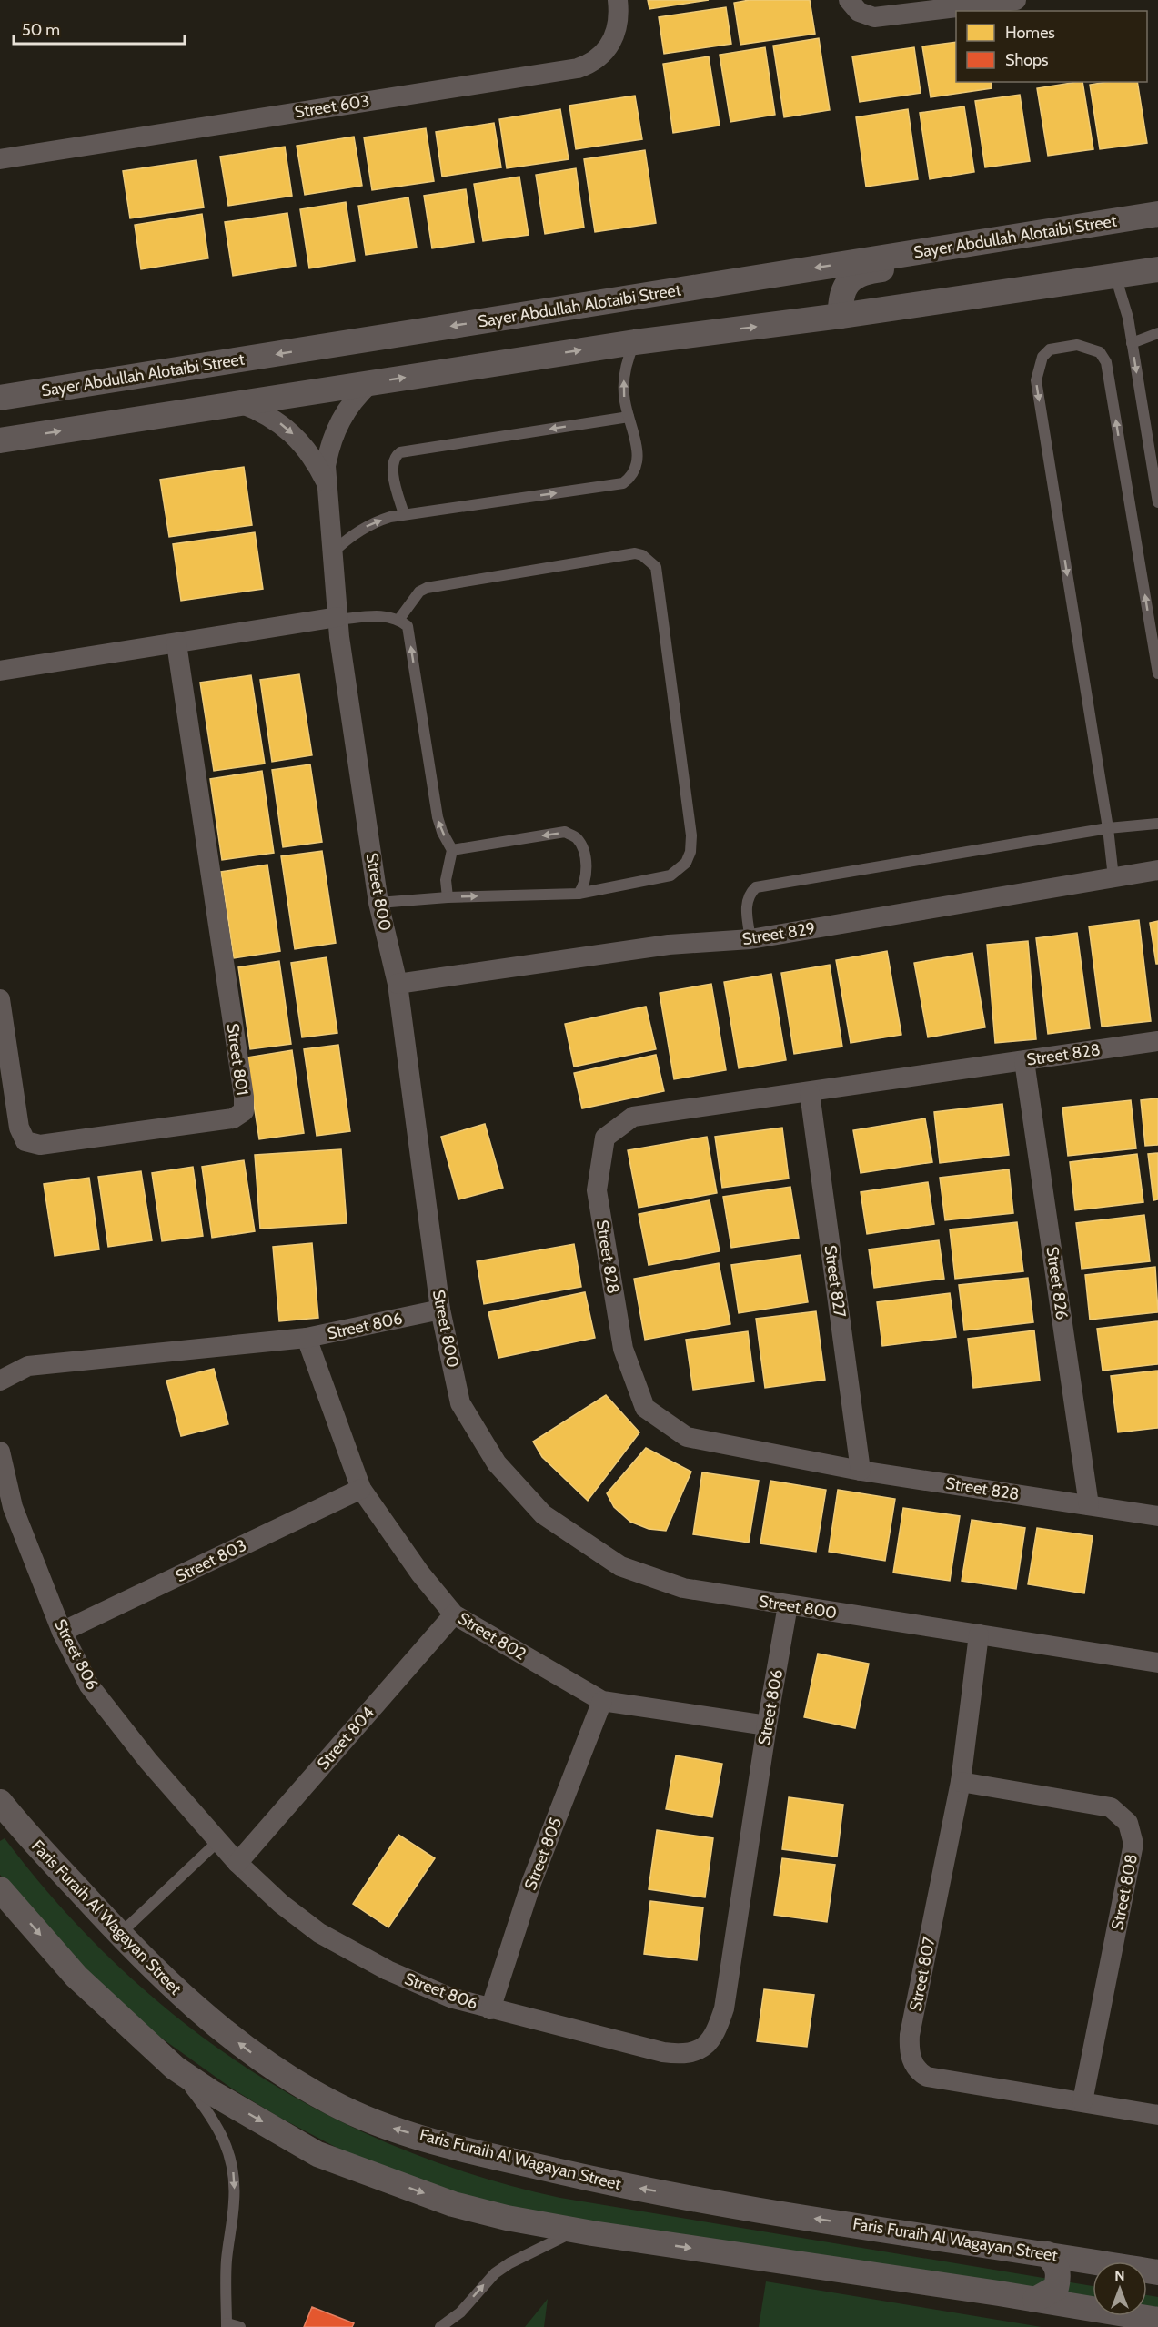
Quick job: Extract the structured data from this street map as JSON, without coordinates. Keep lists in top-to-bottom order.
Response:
{
  "streets": {
    "street": [
      "Street 603",
      "Sayer Abdullah Alotaibi Street",
      "Street 800",
      "Street 829",
      "Street 828",
      "Street 801",
      "Street 827",
      "Street 826",
      "Street 806",
      "Street 803",
      "Street 802",
      "Street 804",
      "Street 805",
      "Street 808",
      "Faris Furaih Al Wagayan Street",
      "Street 807"
    ]
  },
  "crossings": [
    ["Street 800", "Street 829"],
    ["Street 800", "Street 806"],
    ["Street 800", "Street 807"],
    ["Street 828", "Street 827"],
    ["Street 828", "Street 826"],
    ["Street 806", "Street 803"],
    ["Street 806", "Street 802"],
    ["Street 806", "Street 804"],
    ["Street 806", "Street 805"],
    ["Street 803", "Street 802"],
    ["Street 802", "Street 804"],
    ["Street 802", "Street 805"],
    ["Street 808", "Street 807"]
  ],
  "legend": ["Homes", "Shops"],
  "scale_bar": "50 m",
  "north": "top"
}
